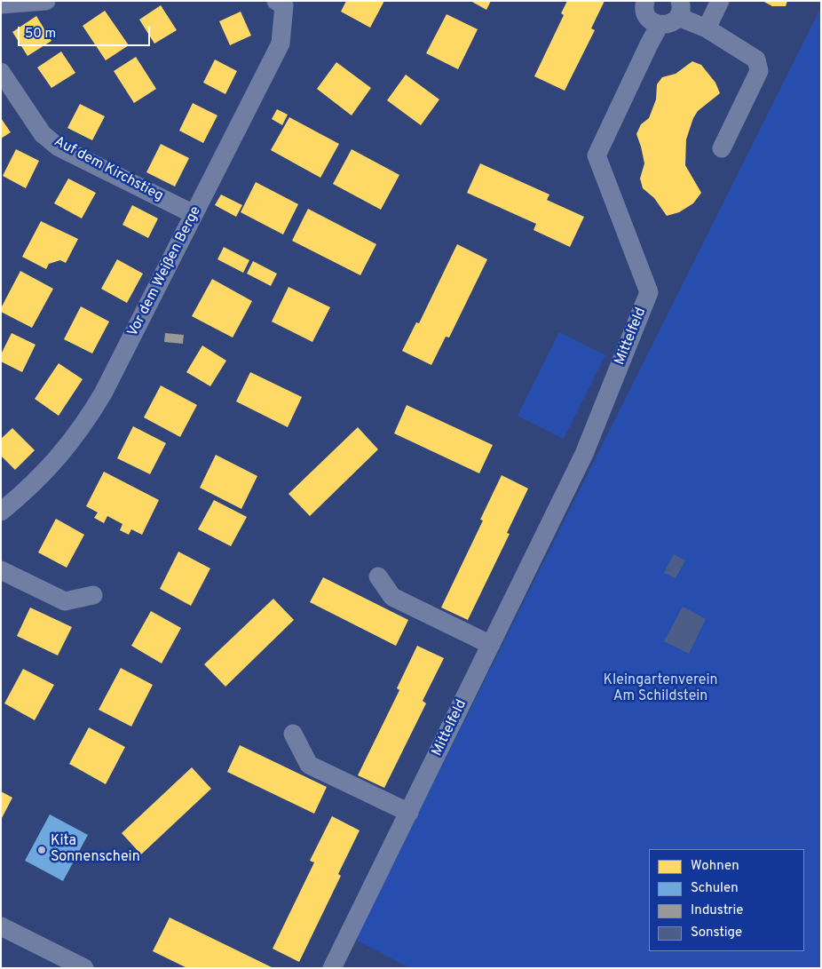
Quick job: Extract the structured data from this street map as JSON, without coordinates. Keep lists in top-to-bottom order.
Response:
{
  "streets": {
    "street": ["Auf dem Kirchstieg", "Vor dem Weißen Berge", "Mittelfeld"]
  },
  "crossings": [
    ["Auf dem Kirchstieg", "Vor dem Weißen Berge"]
  ],
  "parks": ["Kleingartenverein Am Schildstein"],
  "places": ["Kita Sonnenschein"],
  "legend": [
    "Wohnen",
    "Schulen",
    "Industrie",
    "Sonstige"
  ],
  "scale_bar": "50 m"
}
